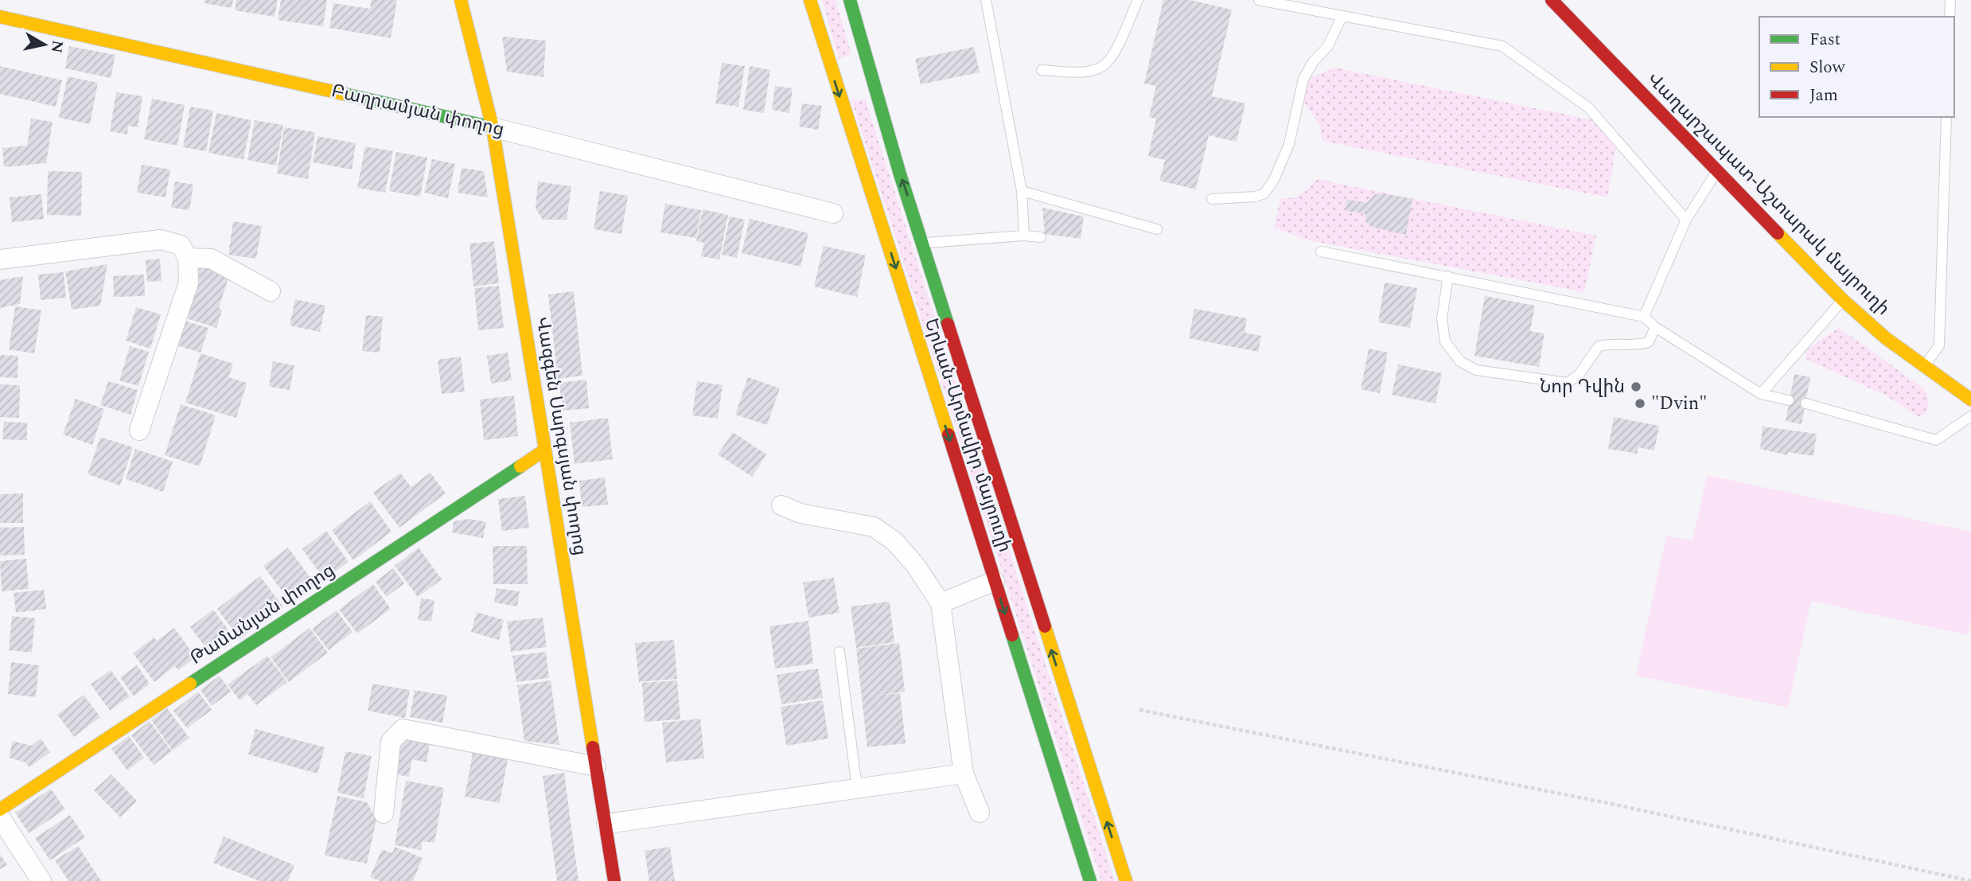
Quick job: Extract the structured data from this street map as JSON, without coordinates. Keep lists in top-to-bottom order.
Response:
{
  "streets": {
    "main road": [
      "Բաղրամյան փողոց",
      "Վաղարշապատ-Աշտարակ մայրուղի",
      "Երևան-Արմավիր մայրուղի",
      "Վազգեն Սարգսյան փողոց",
      "Թամանյան փողոց"
    ]
  },
  "crossings": [
    ["Բաղրամյան փողոց", "Վազգեն Սարգսյան փողոց"],
    ["Վազգեն Սարգսյան փողոց", "Թամանյան փողոց"]
  ],
  "places": ["Նոր Դվին", "\"Dvin\""],
  "legend": ["Fast", "Slow", "Jam"],
  "north": "right"
}
